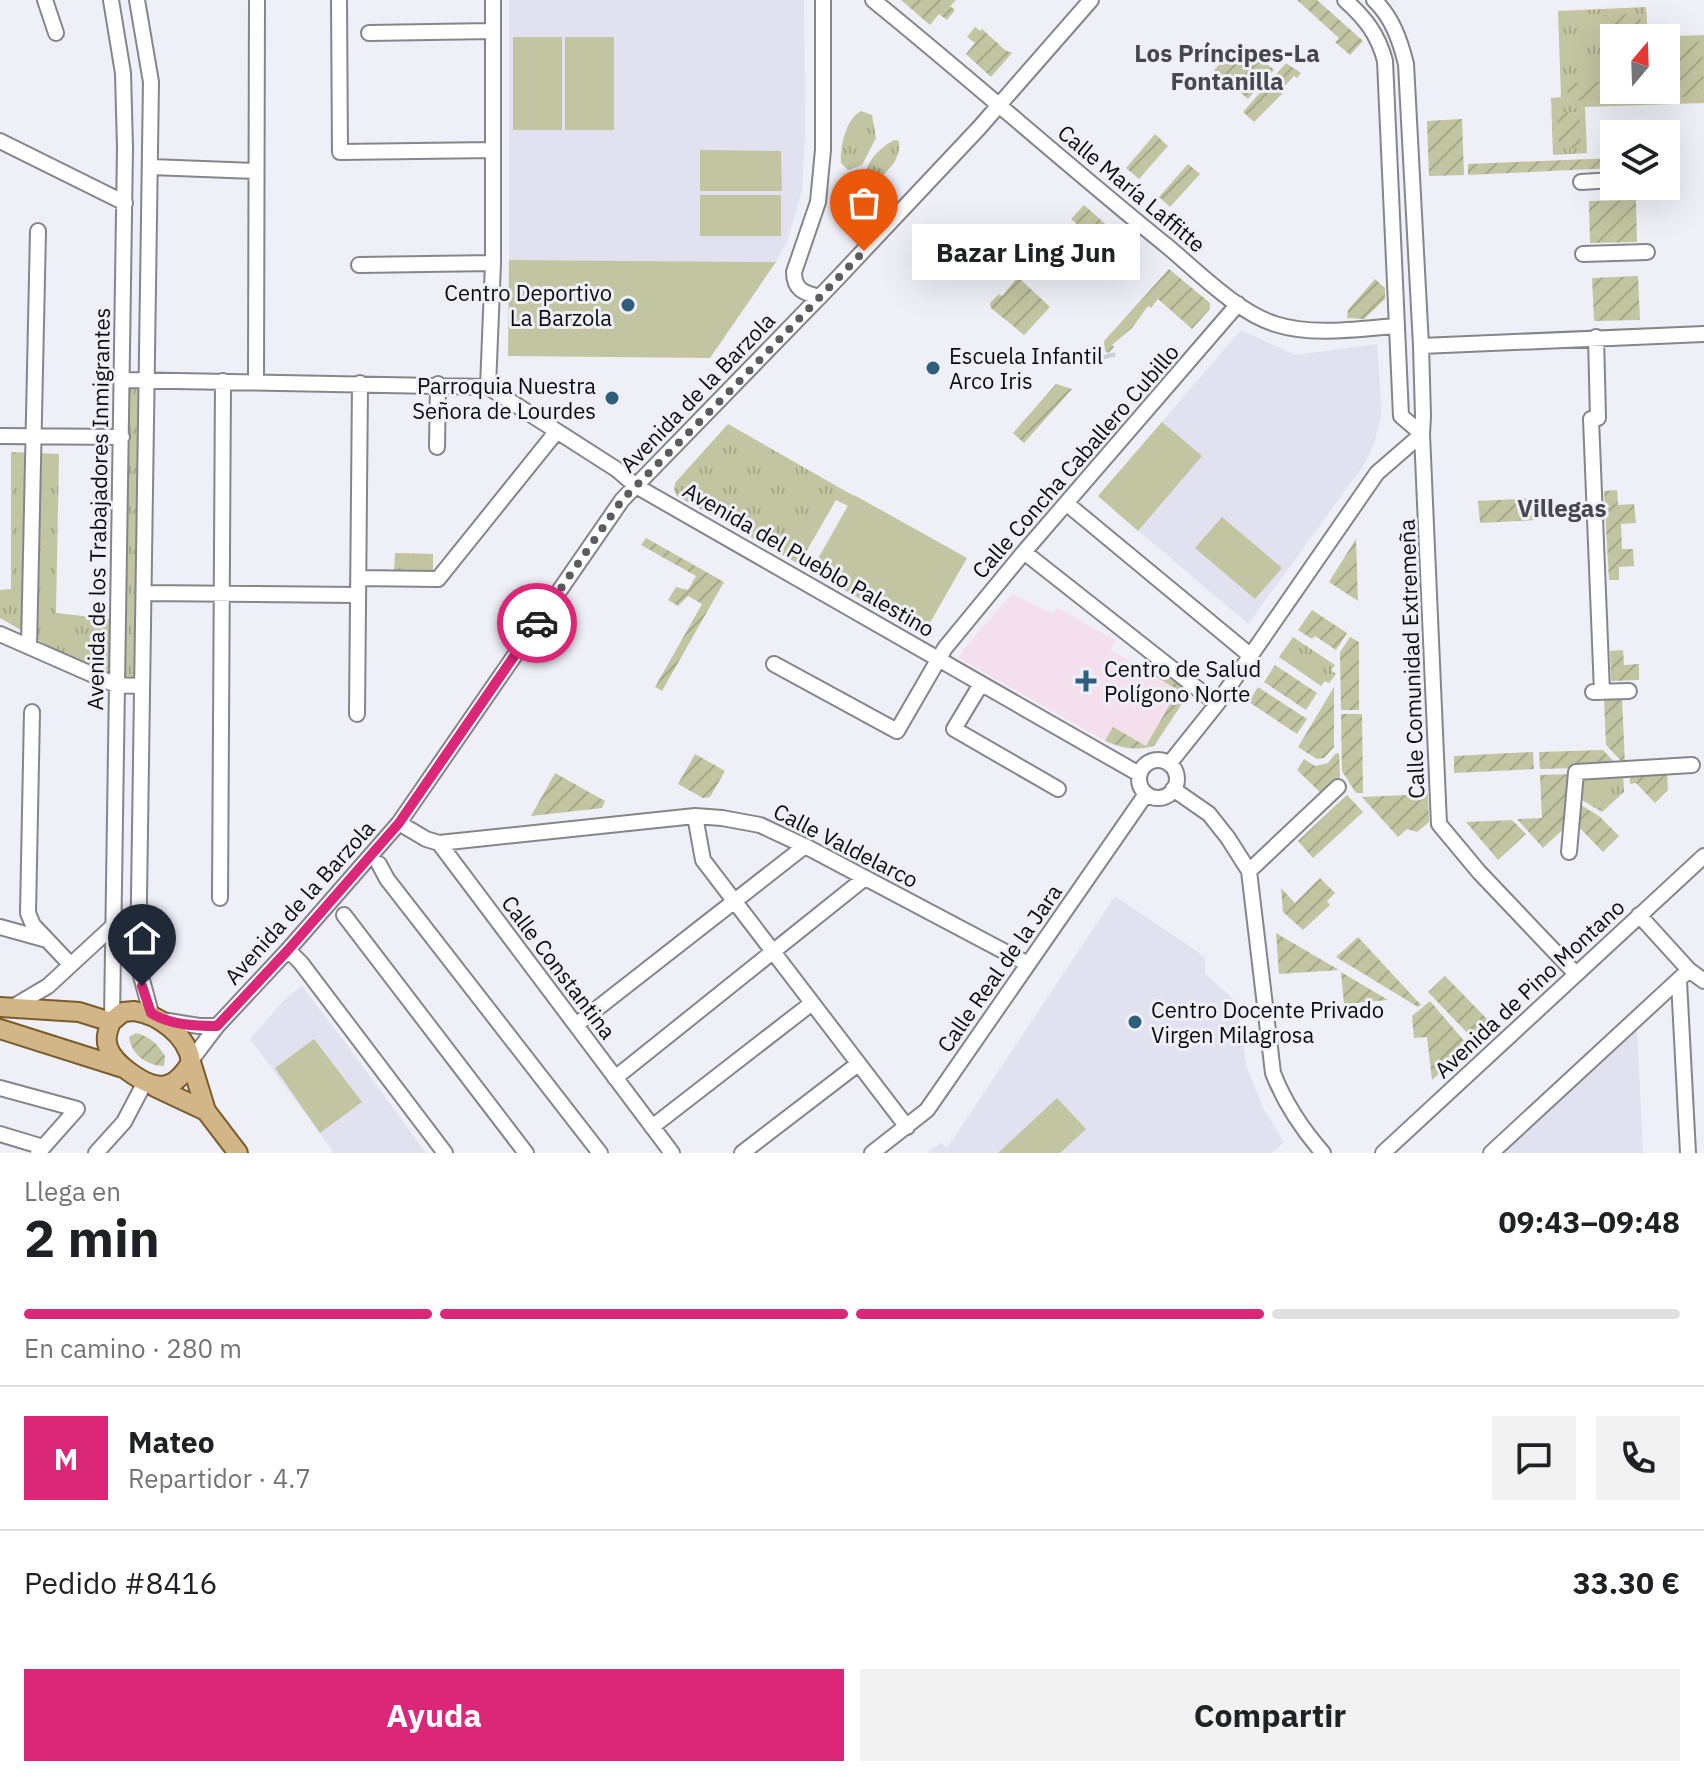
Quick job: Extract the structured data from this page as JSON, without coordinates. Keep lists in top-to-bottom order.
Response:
{
  "streets": {
    "street": [
      "Calle María Laffitte",
      "Avenida de la Barzola",
      "Calle Concha Caballero Cubillo",
      "Avenida de los Trabajadores Inmigrantes",
      "Avenida del Pueblo Palestino",
      "Calle Comunidad Extremeña",
      "Calle Valdelarco",
      "Calle Constantina",
      "Calle Real de la Jara",
      "Avenida de Pino Montano"
    ]
  },
  "crossings": [
    ["Calle María Laffitte", "Avenida de la Barzola"],
    ["Calle María Laffitte", "Calle Concha Caballero Cubillo"],
    ["Avenida de la Barzola", "Avenida de los Trabajadores Inmigrantes"],
    ["Avenida de la Barzola", "Avenida del Pueblo Palestino"],
    ["Avenida de la Barzola", "Calle Constantina"],
    ["Calle Concha Caballero Cubillo", "Avenida del Pueblo Palestino"],
    ["Avenida de los Trabajadores Inmigrantes", "Avenida del Pueblo Palestino"],
    ["Avenida del Pueblo Palestino", "Calle Real de la Jara"],
    ["Calle Comunidad Extremeña", "Avenida de Pino Montano"],
    ["Calle Valdelarco", "Calle Constantina"],
    ["Calle Valdelarco", "Calle Real de la Jara"]
  ],
  "districts": ["Los Príncipes-La Fontanilla", "Villegas"],
  "places": {
    "other": [
      "Bazar Ling Jun",
      "Centro Deportivo La Barzola",
      "Escuela Infantil Arco Iris",
      "Parroquia Nuestra Señora de Lourdes",
      "Centro Docente Privado Virgen Milagrosa"
    ],
    "health": ["Centro de Salud Polígono Norte"]
  },
  "north": "top",
  "page": {
    "bubble": "Bazar Ling Jun",
    "heading": ["2 min", "Llega en", "09:43–09:48"],
    "panel": [
      "Mateo",
      "Repartidor · 4.7",
      "Pedido #8416",
      "33.30 €"
    ],
    "bar": "En camino · 280 m",
    "round": "M",
    "buttons": ["Ayuda", "Compartir"]
  }
}
